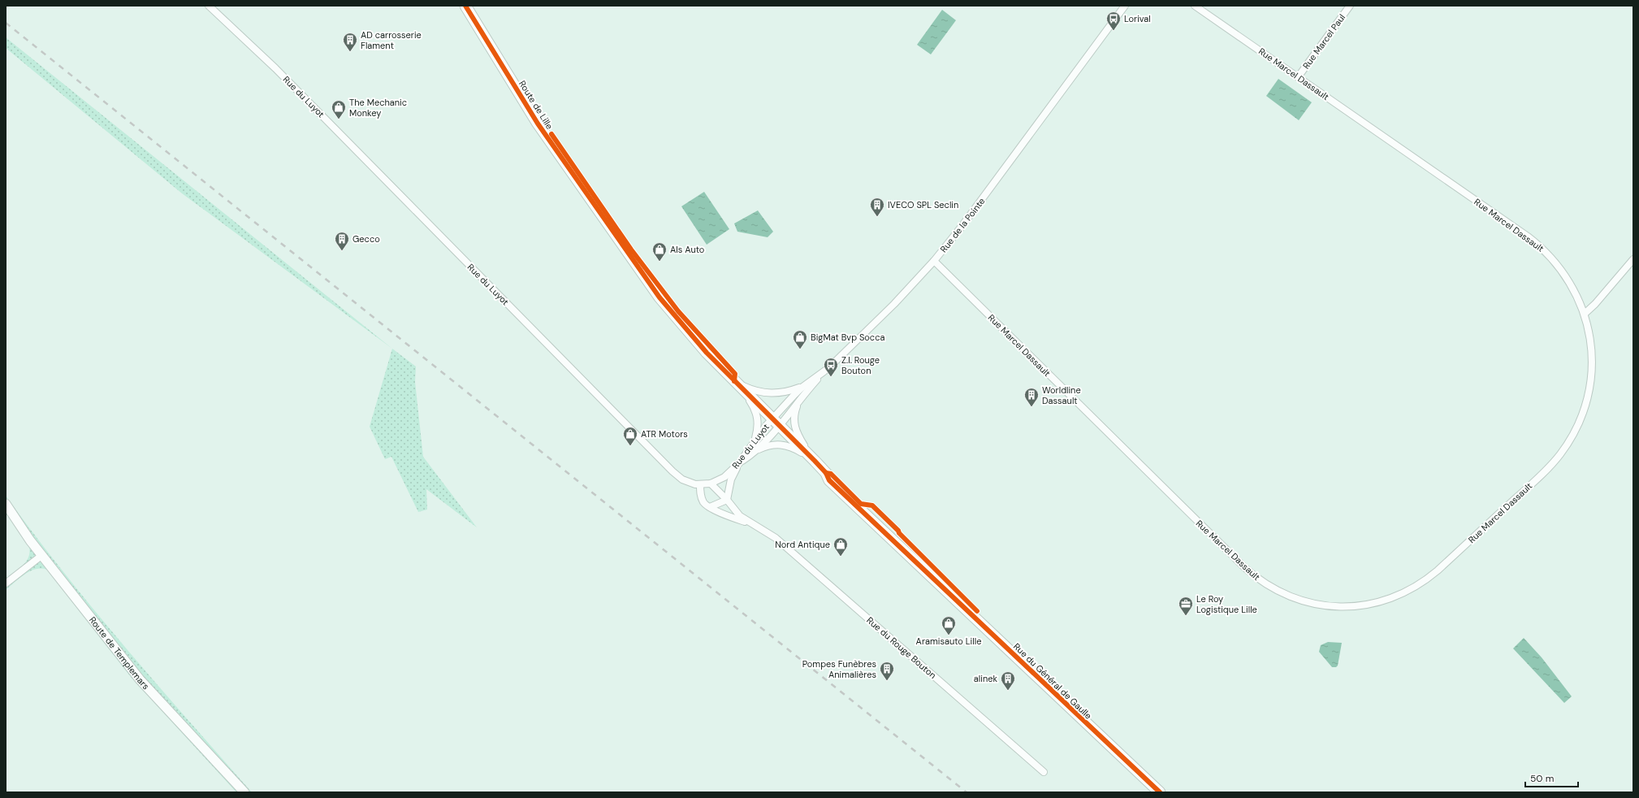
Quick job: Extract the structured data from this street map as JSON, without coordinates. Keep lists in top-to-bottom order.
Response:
{
  "streets": {
    "main road": ["Route de Lille", "Route de Templemars", "Rue du Général de Gaulle"],
    "street": [
      "Rue Marcel Paul",
      "Rue Marcel Dassault",
      "Rue du Luyot",
      "Rue de la Pointe",
      "Rue du Rouge Bouton"
    ]
  },
  "crossings": [
    ["Rue Marcel Paul", "Rue Marcel Dassault"],
    ["Rue Marcel Dassault", "Rue de la Pointe"],
    ["Rue du Luyot", "Route de Lille"],
    ["Rue du Luyot", "Rue de la Pointe"],
    ["Rue du Luyot", "Rue du Rouge Bouton"],
    ["Rue du Luyot", "Rue du Général de Gaulle"],
    ["Route de Lille", "Rue de la Pointe"],
    ["Route de Lille", "Rue du Général de Gaulle"],
    ["Rue de la Pointe", "Rue du Général de Gaulle"]
  ],
  "places": {
    "bus stop": ["Lorival", "Z.I. Rouge Bouton"],
    "building": [
      "AD carrosserie Flament",
      "IVECO SPL Seclin",
      "Gecco",
      "Worldline Dassault",
      "Pompes Funèbres Animalières",
      "alinek"
    ],
    "shop": [
      "The Mechanic Monkey",
      "Als Auto",
      "BigMat Bvp Socca",
      "ATR Motors",
      "Nord Antique",
      "Aramisauto Lille"
    ],
    "office": ["Le Roy Logistique Lille"]
  },
  "scale_bar": "50 m"
}
